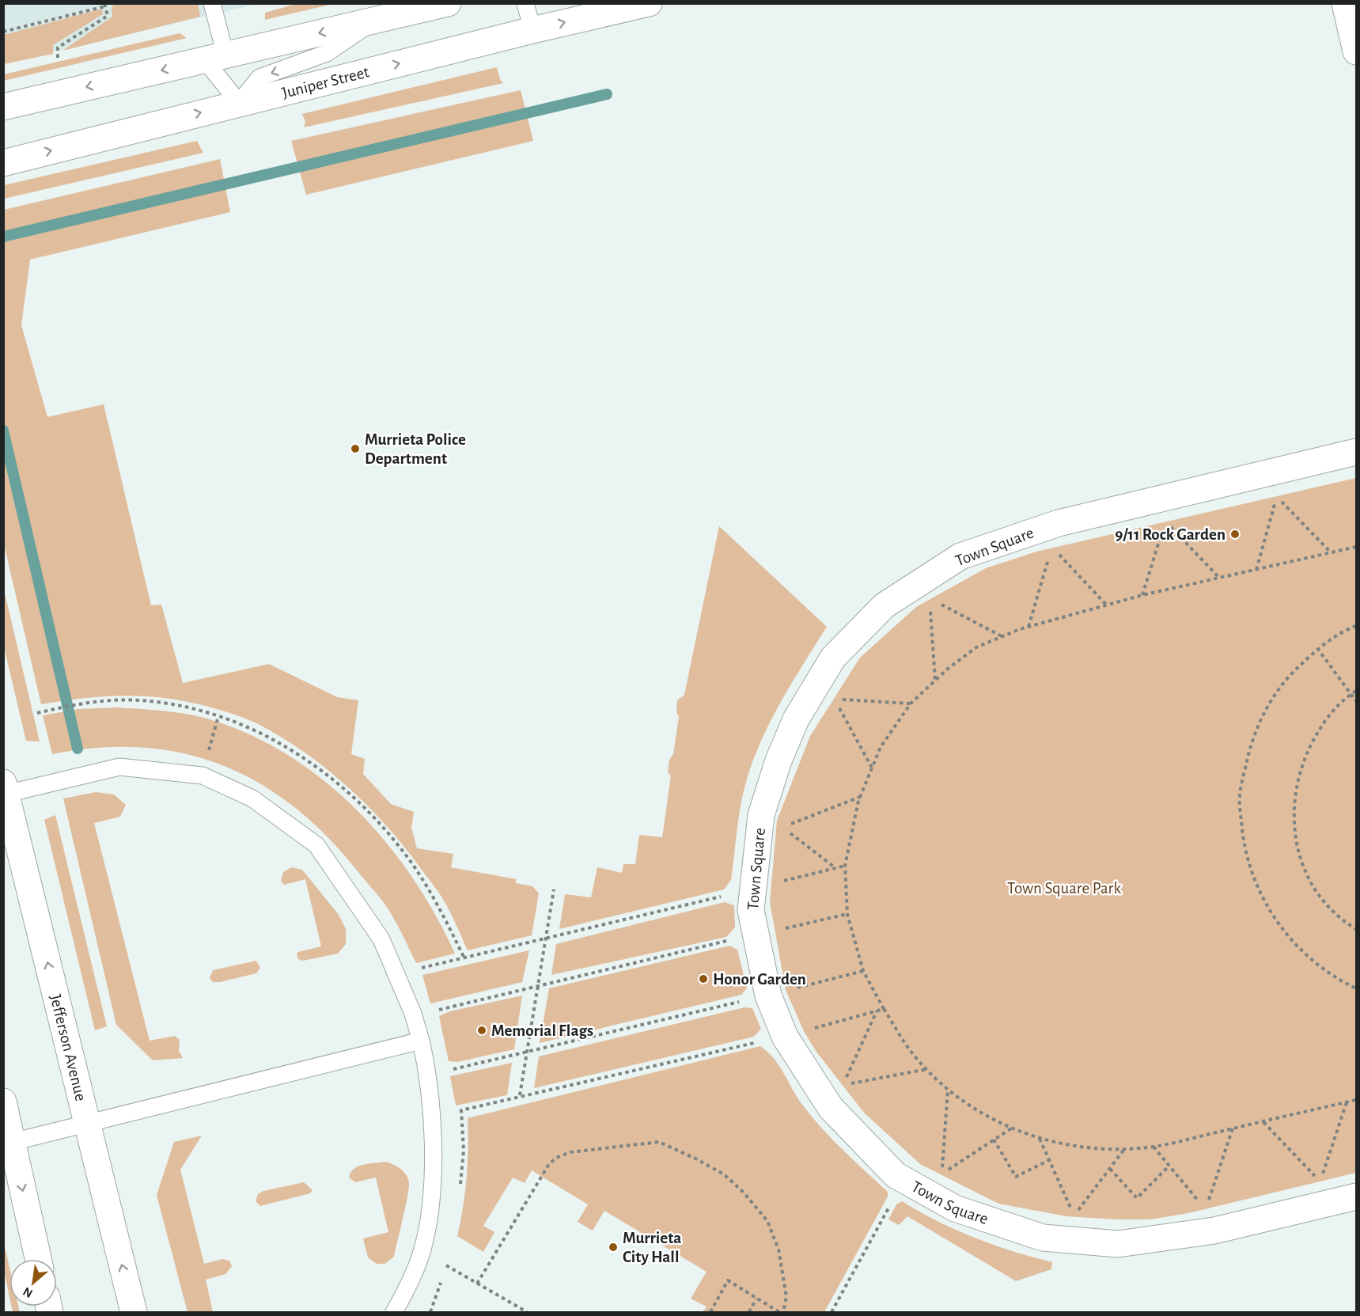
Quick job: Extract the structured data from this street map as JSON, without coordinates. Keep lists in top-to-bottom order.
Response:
{
  "streets": {
    "street": ["Juniper Street", "Town Square", "Jefferson Avenue"]
  },
  "one_way": ["Jefferson Avenue"],
  "parks": ["Town Square Park"],
  "places": [
    "Murrieta Police Department",
    "9/11 Rock Garden",
    "Honor Garden",
    "Memorial Flags",
    "Murrieta City Hall"
  ],
  "north": "bottom left"
}
